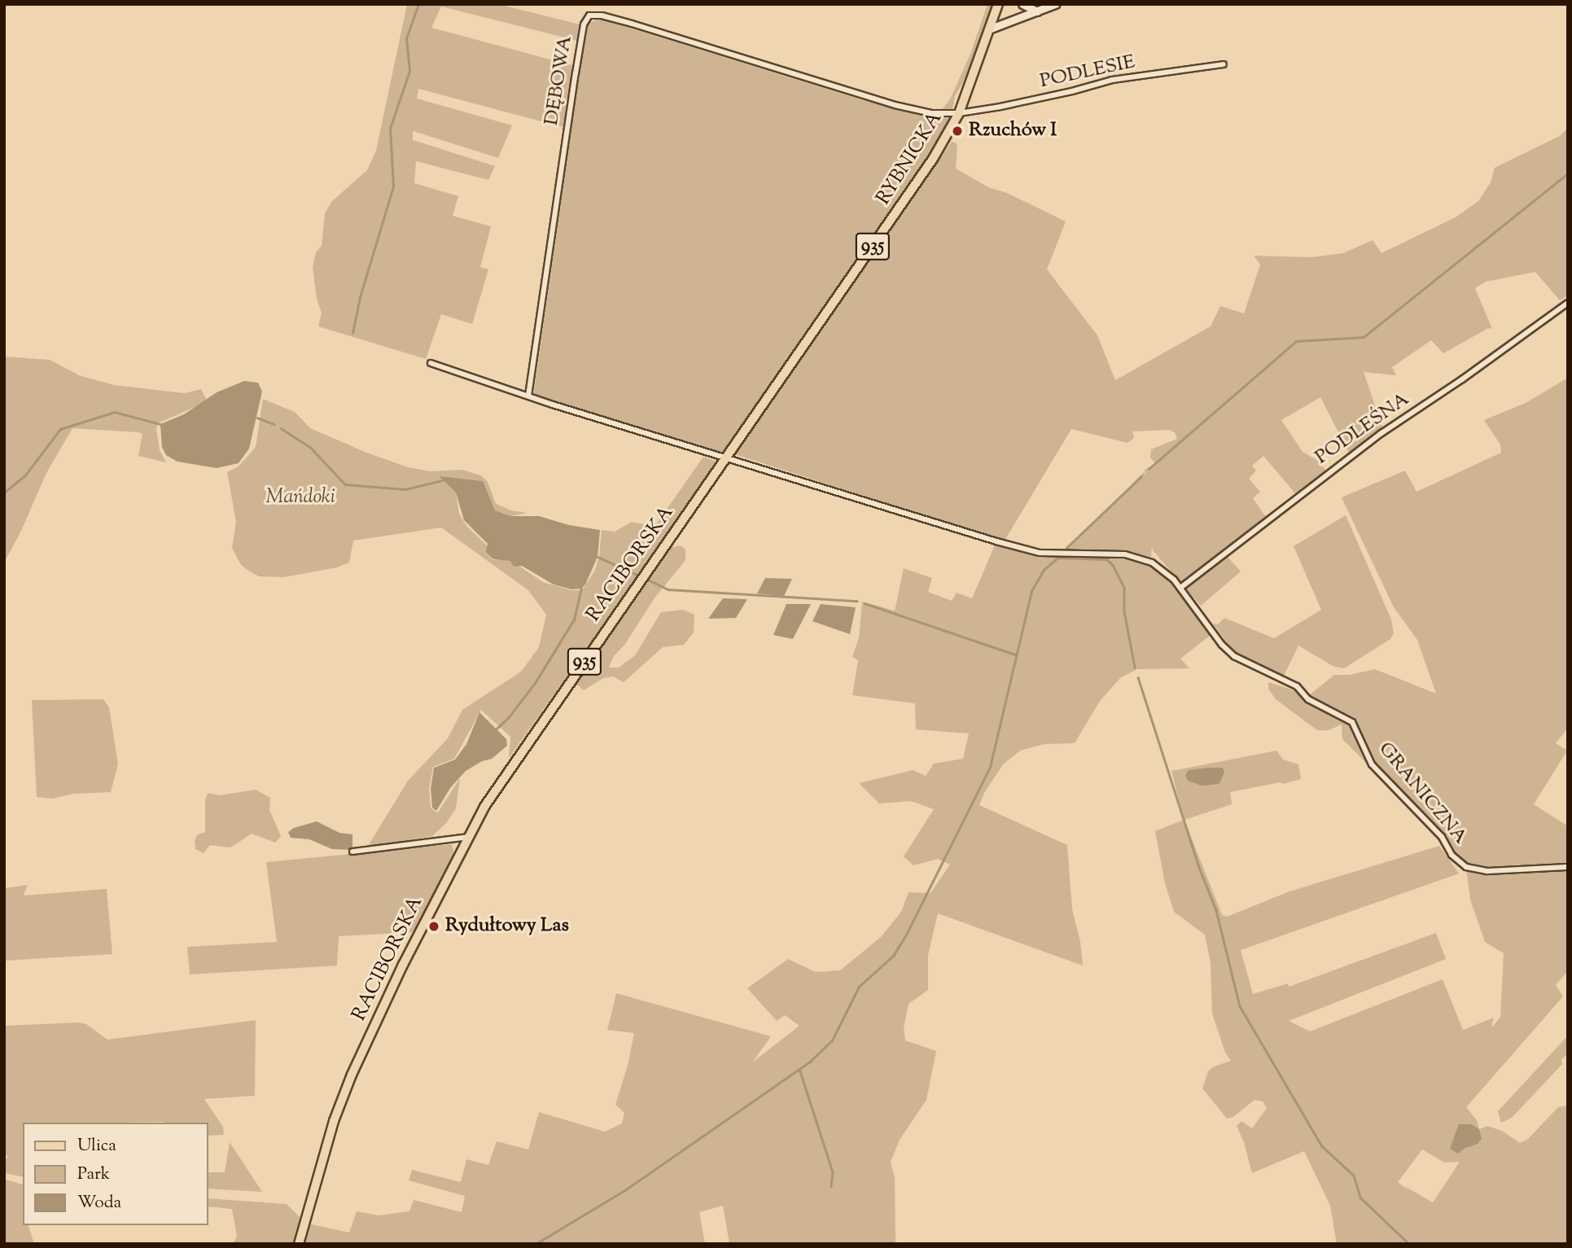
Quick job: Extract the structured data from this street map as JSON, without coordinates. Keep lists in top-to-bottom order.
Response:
{
  "streets": {
    "main road": ["RYBNICKA", "935", "RACIBORSKA"],
    "street": [
      "PODLESIE",
      "DĘBOWA",
      "PODLEŚNA",
      "GRANICZNA"
    ]
  },
  "crossings": [
    ["PODLESIE", "DĘBOWA"],
    ["PODLESIE", "RYBNICKA"],
    ["DĘBOWA", "RYBNICKA"],
    ["RYBNICKA", "RACIBORSKA"],
    ["PODLEŚNA", "GRANICZNA"]
  ],
  "parks": ["Mańdoki"],
  "places": ["Rzuchów I", "Rydułtowy Las"],
  "legend": ["Ulica", "Park", "Woda"]
}
